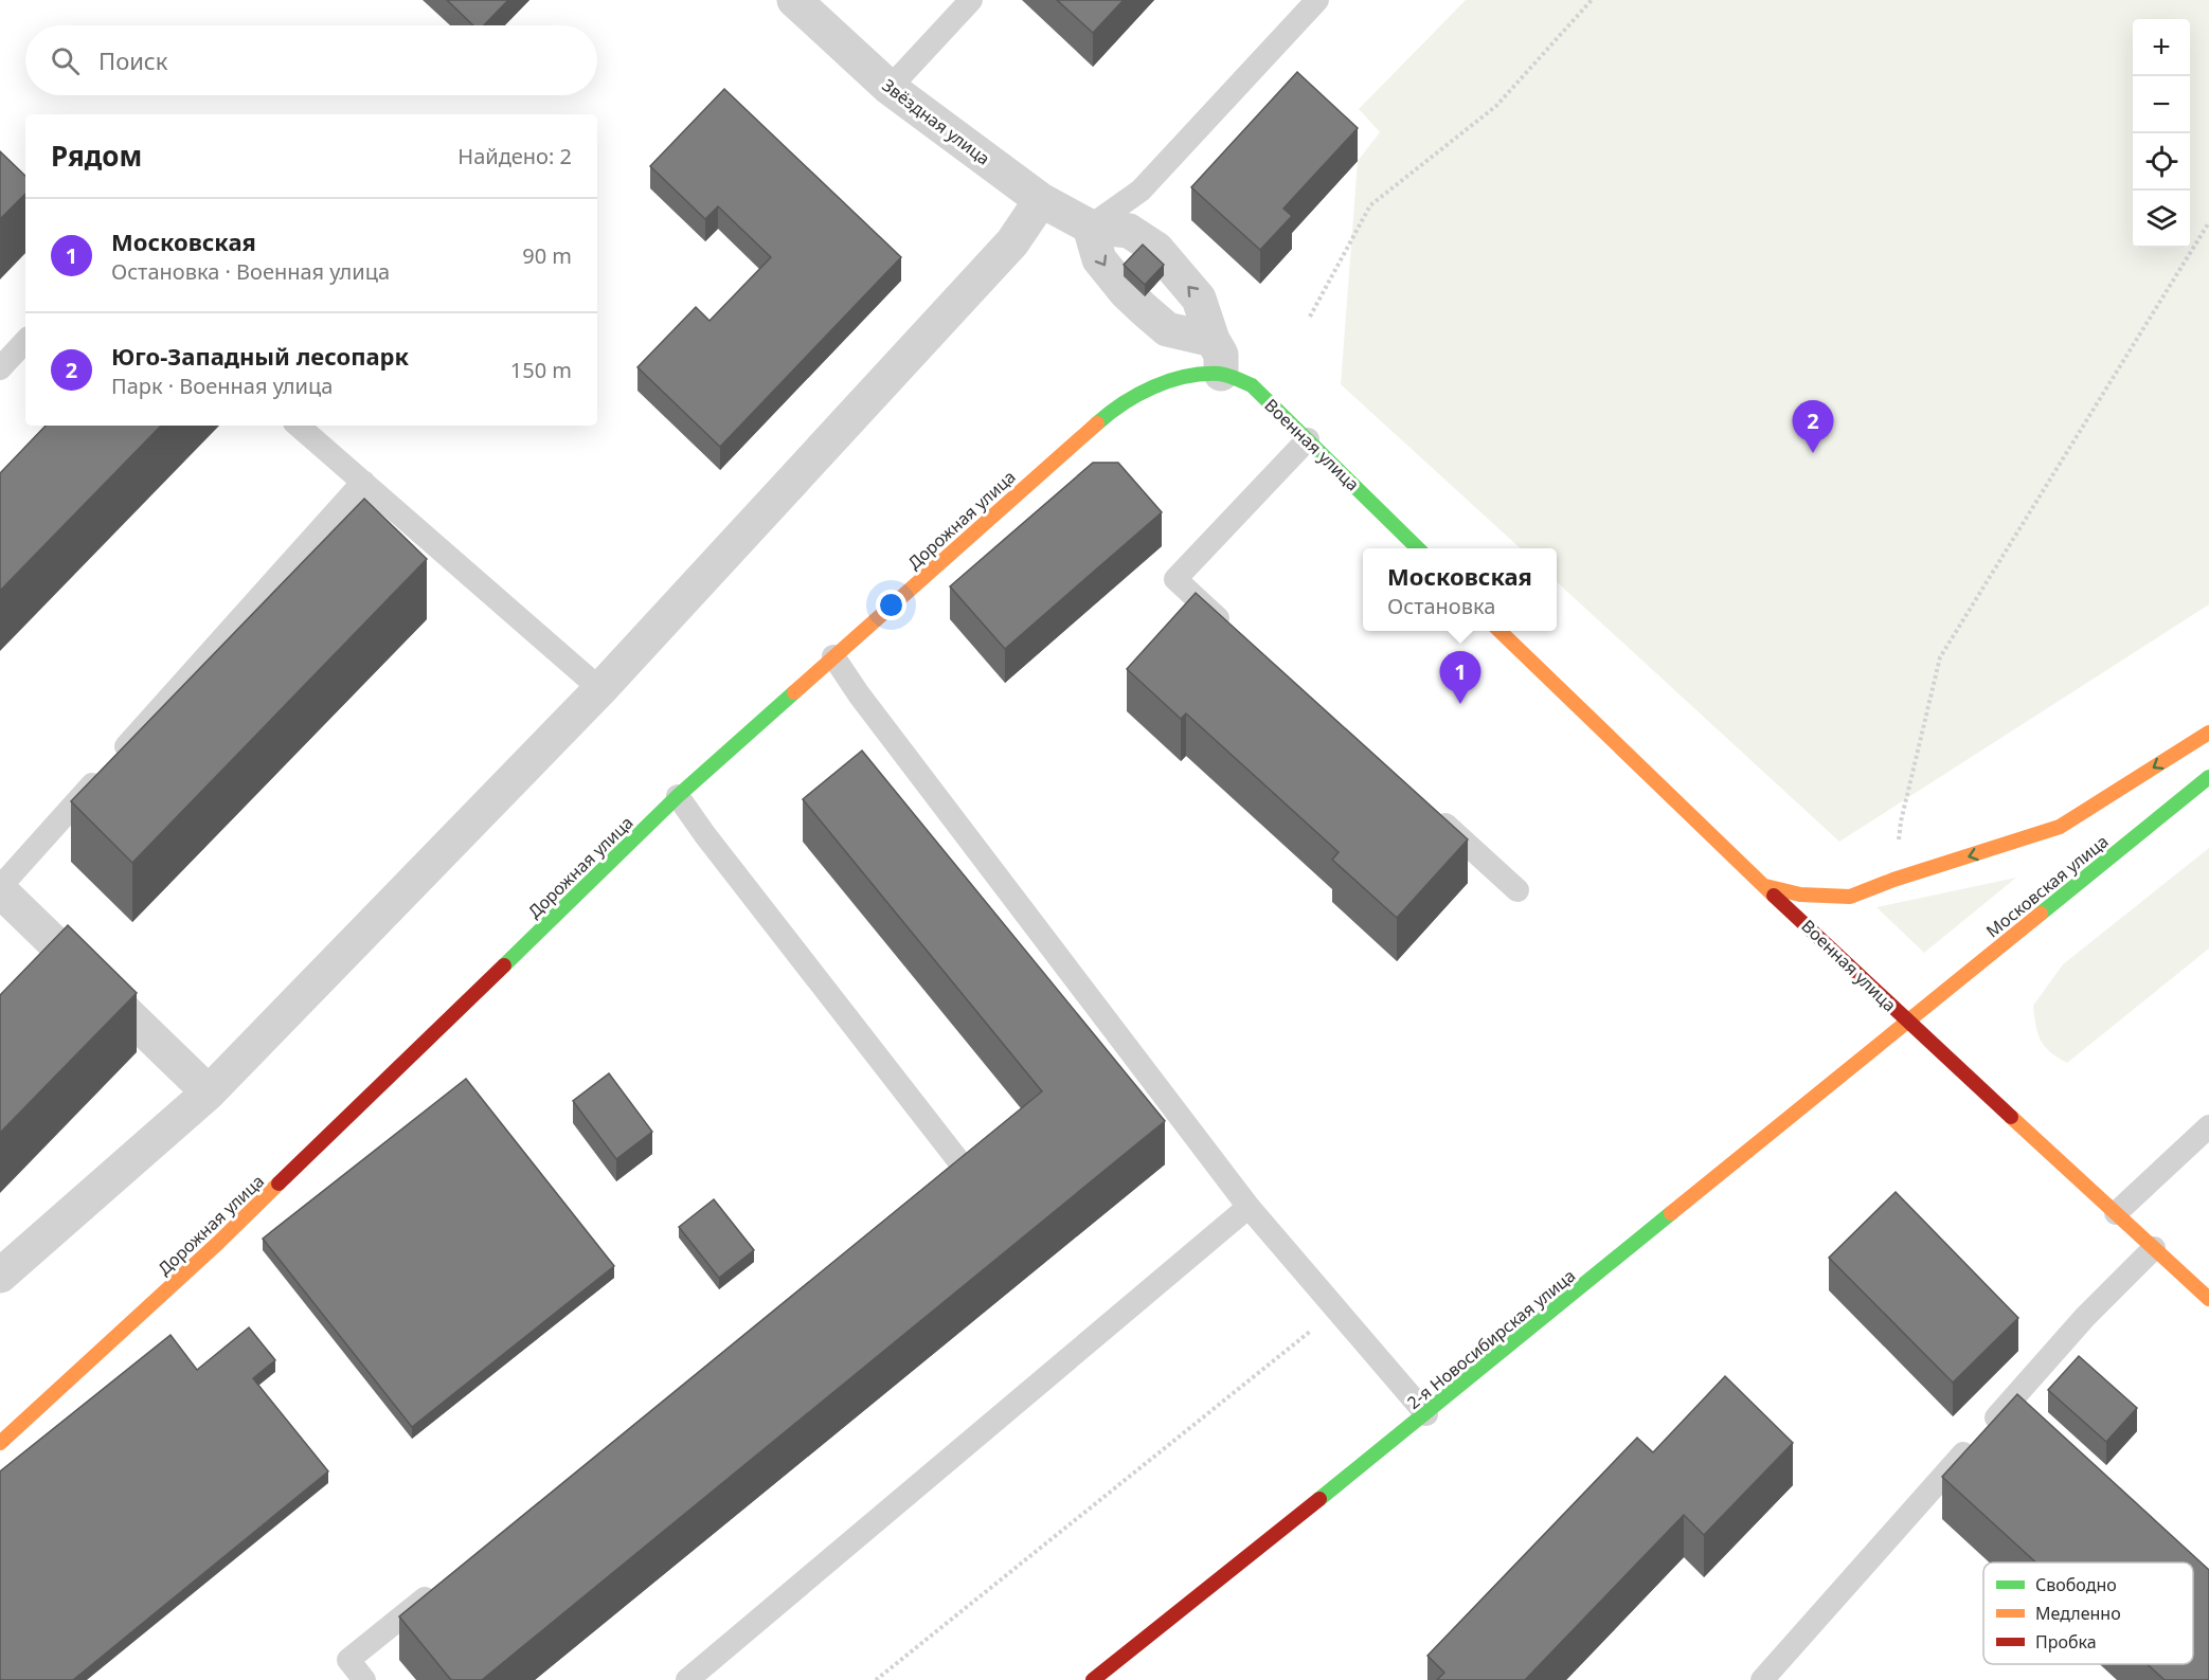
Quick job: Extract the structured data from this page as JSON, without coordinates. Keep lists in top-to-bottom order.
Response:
{
  "streets": {
    "street": [
      "Звёздная улица",
      "Военная улица",
      "Дорожная улица",
      "Московская улица",
      "2-я Новосибирская улица"
    ]
  },
  "crossings": [
    ["Военная улица", "Дорожная улица"],
    ["Военная улица", "Московская улица"],
    ["Военная улица", "2-я Новосибирская улица"],
    ["Московская улица", "2-я Новосибирская улица"]
  ],
  "legend": ["Свободно", "Медленно", "Пробка"],
  "page": {
    "map_buttons": ["+", "−"],
    "search": "Поиск",
    "heading": ["Рядом", "Найдено: 2"],
    "list": [
      {
        "mark": "1",
        "name": "Московская",
        "note": "Остановка · Военная улица",
        "value": "90 m"
      },
      {
        "mark": "2",
        "name": "Юго-Западный лесопарк",
        "note": "Парк · Военная улица",
        "value": "150 m"
      }
    ],
    "pins": ["2", "1"],
    "popup": ["Московская", "Остановка"]
  }
}
